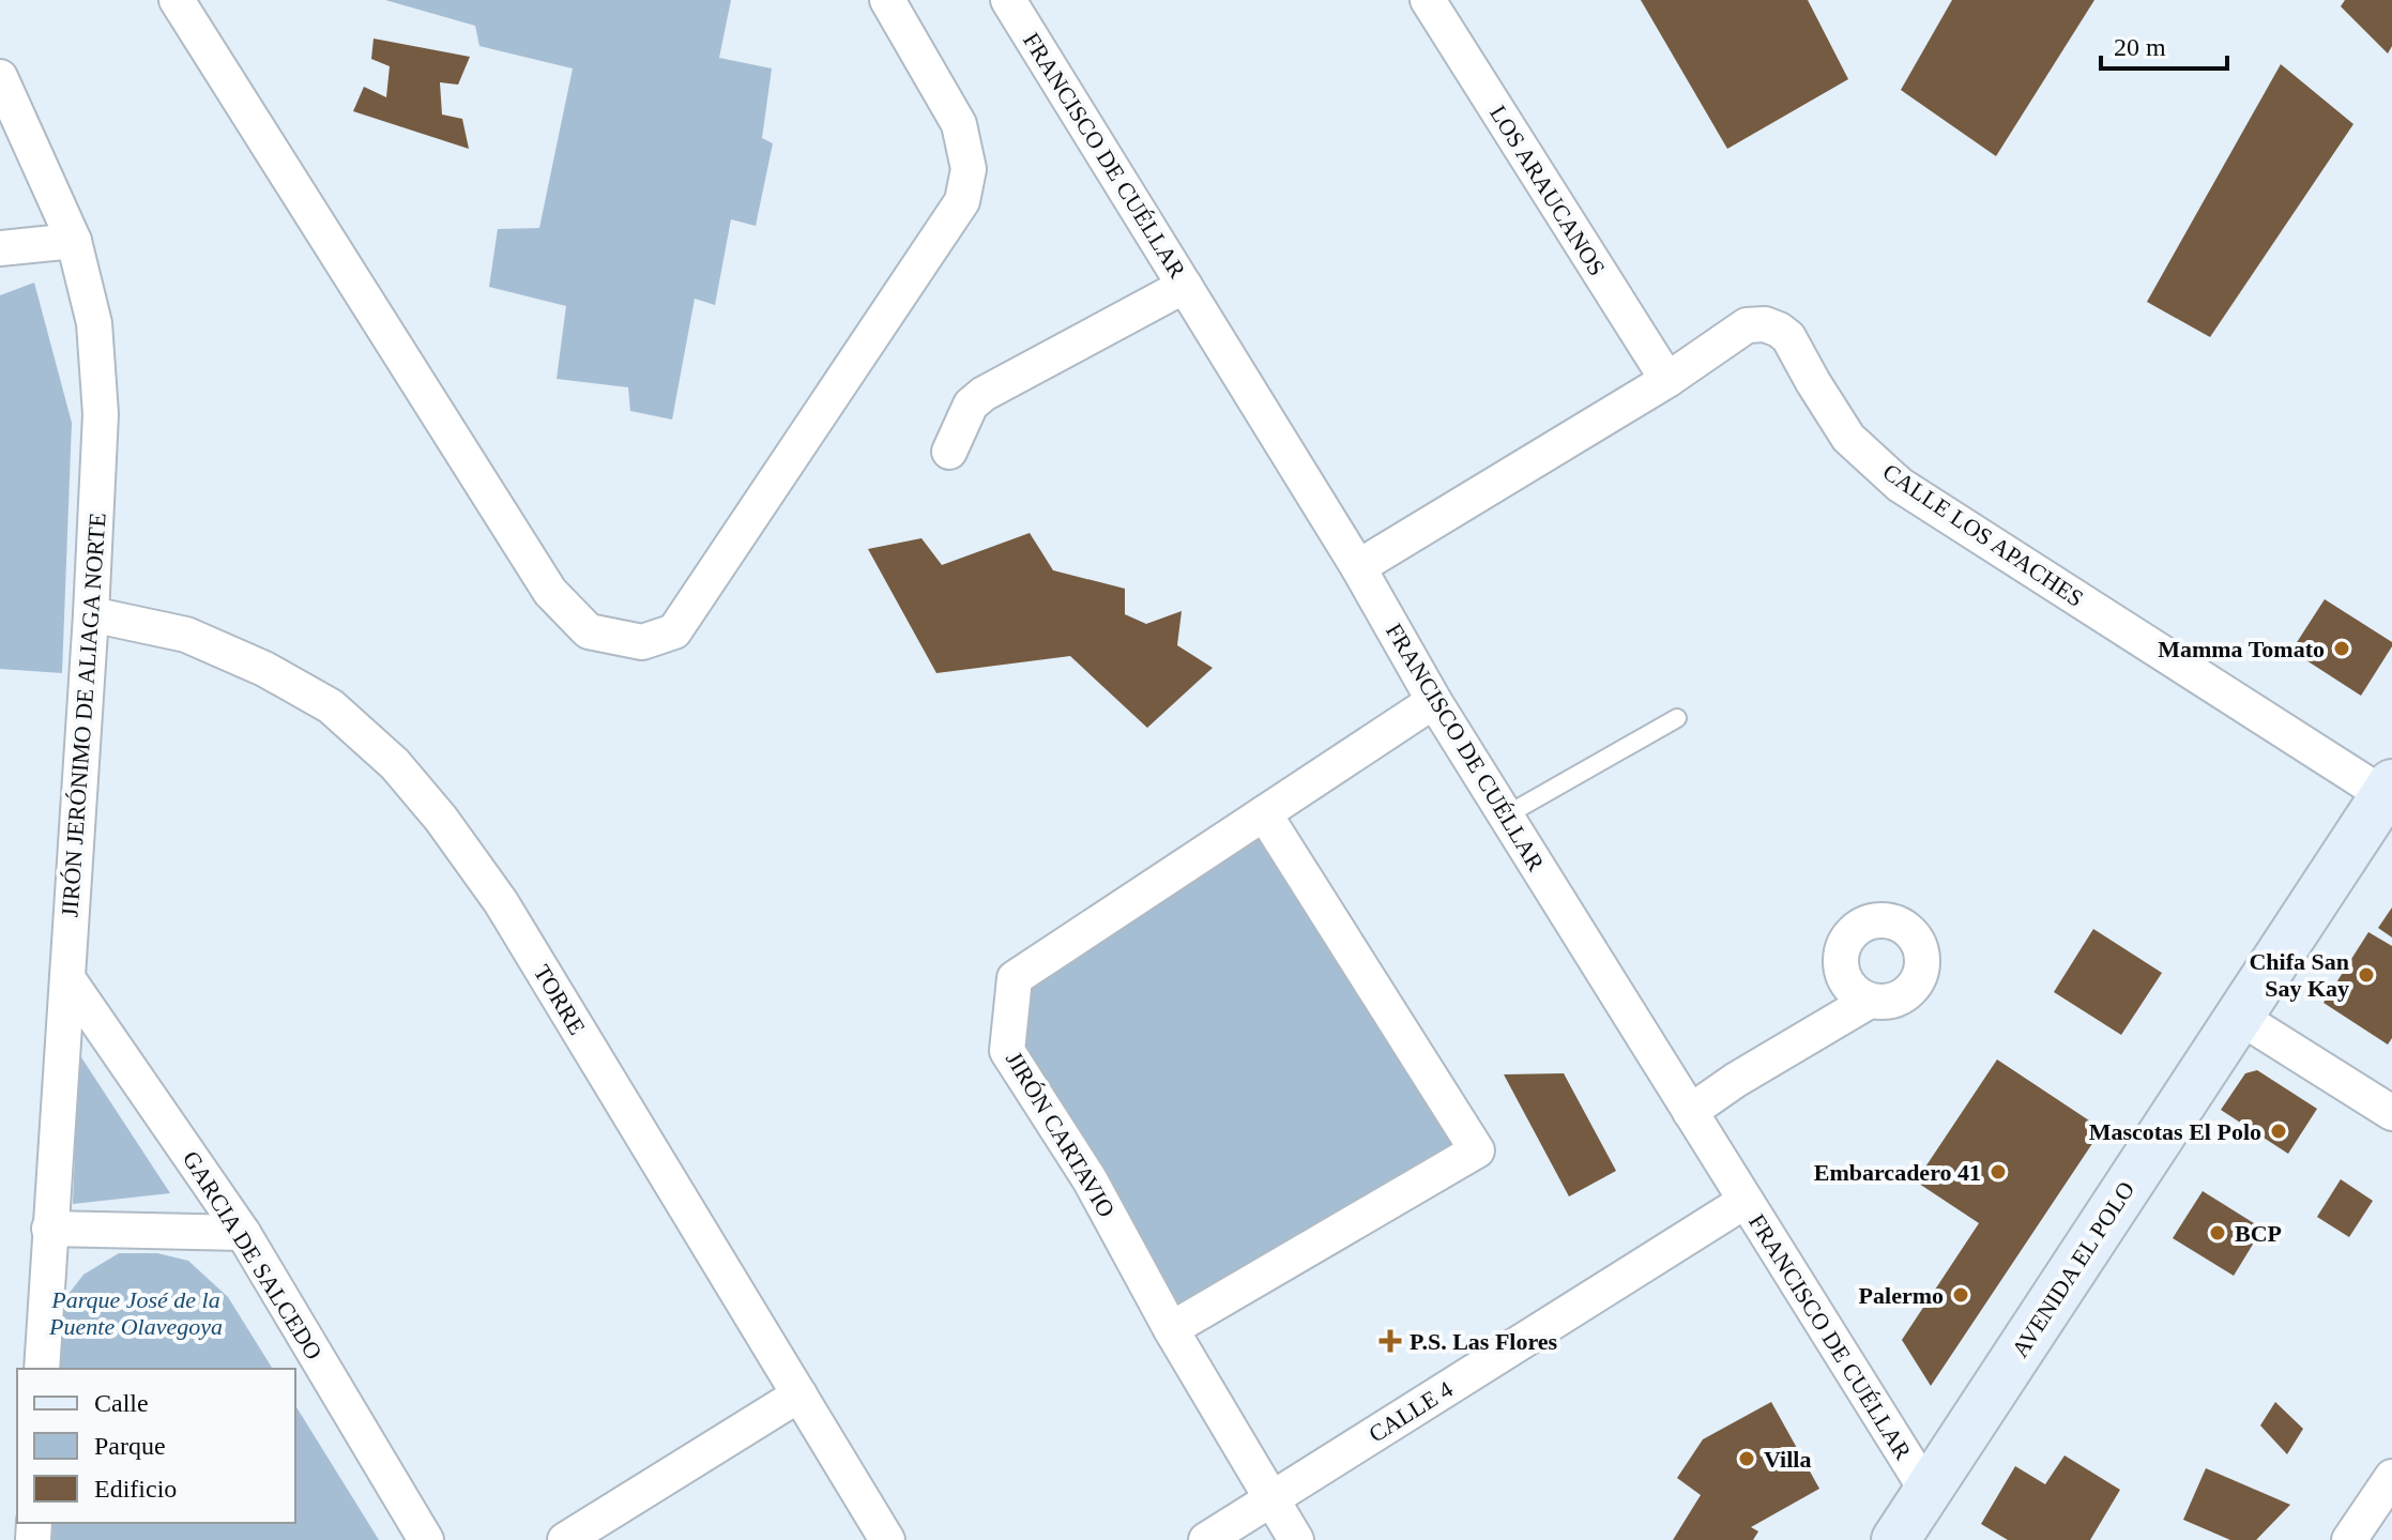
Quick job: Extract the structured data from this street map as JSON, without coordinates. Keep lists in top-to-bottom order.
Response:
{
  "streets": {
    "main road": ["AVENIDA EL POLO"],
    "street": [
      "FRANCISCO DE CUÉLLAR",
      "LOS ARAUCANOS",
      "CALLE LOS APACHES",
      "JIRÓN JERÓNIMO DE ALIAGA NORTE",
      "TORRE",
      "JIRÓN CARTAVIO",
      "GARCIA DE SALCEDO",
      "CALLE 4"
    ]
  },
  "crossings": [
    ["FRANCISCO DE CUÉLLAR", "CALLE LOS APACHES"],
    ["FRANCISCO DE CUÉLLAR", "JIRÓN CARTAVIO"],
    ["FRANCISCO DE CUÉLLAR", "AVENIDA EL POLO"],
    ["FRANCISCO DE CUÉLLAR", "CALLE 4"],
    ["LOS ARAUCANOS", "CALLE LOS APACHES"],
    ["CALLE LOS APACHES", "AVENIDA EL POLO"],
    ["JIRÓN JERÓNIMO DE ALIAGA NORTE", "TORRE"],
    ["JIRÓN JERÓNIMO DE ALIAGA NORTE", "GARCIA DE SALCEDO"],
    ["JIRÓN CARTAVIO", "CALLE 4"]
  ],
  "parks": ["Parque José de la Puente Olavegoya"],
  "places": {
    "other": [
      "Mamma Tomato",
      "Chifa San Say Kay",
      "Mascotas El Polo",
      "Embarcadero 41",
      "BCP",
      "Palermo",
      "Villa"
    ],
    "health": ["P.S. Las Flores"]
  },
  "legend": ["Calle", "Parque", "Edificio"],
  "scale_bar": "20 m"
}
